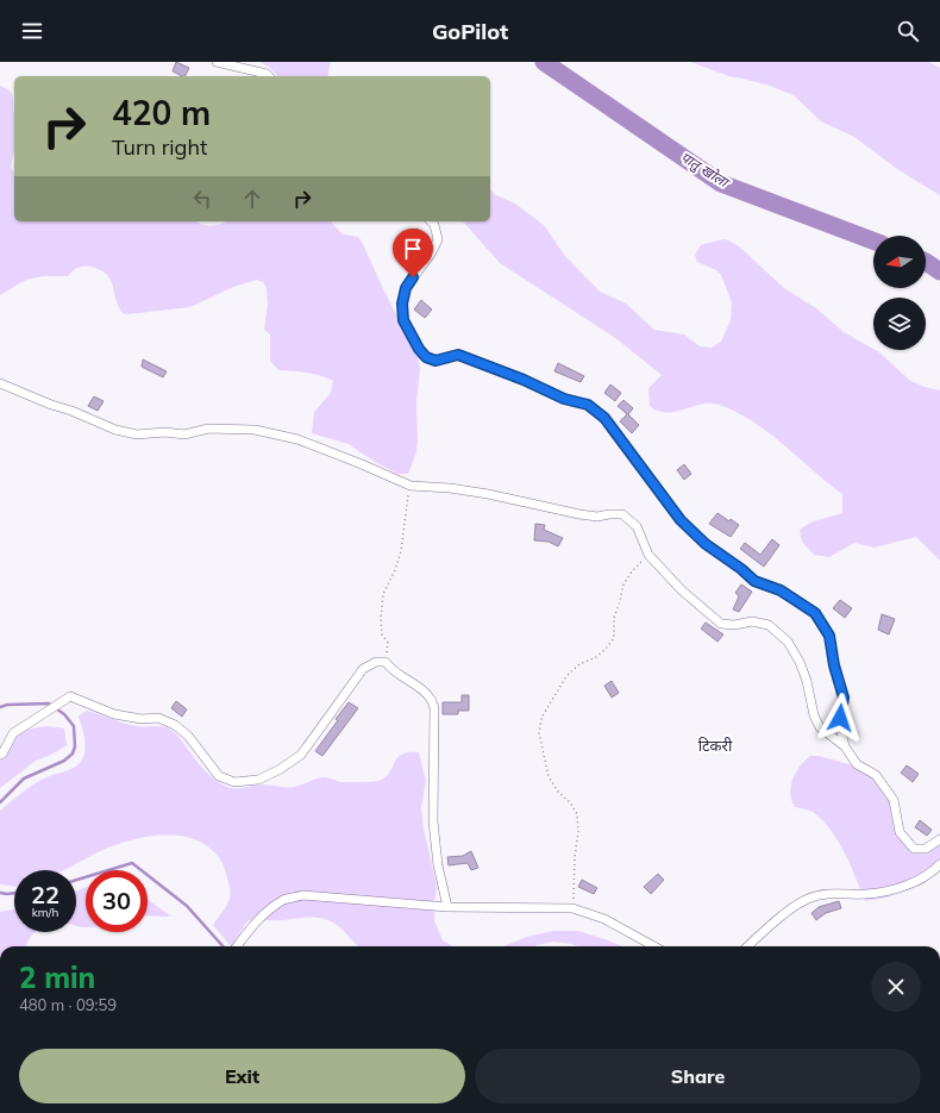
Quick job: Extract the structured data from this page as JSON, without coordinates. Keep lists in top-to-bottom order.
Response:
{
  "districts": ["टिकरी"],
  "water": ["पातु खोला"],
  "north": "left",
  "page": {
    "header": "GoPilot",
    "turn": ["420 m", "Turn right"],
    "speed": "22 km/h",
    "limit": "30",
    "heading": ["2 min", "480 m · 09:59"],
    "buttons": ["Exit", "Share"]
  }
}
